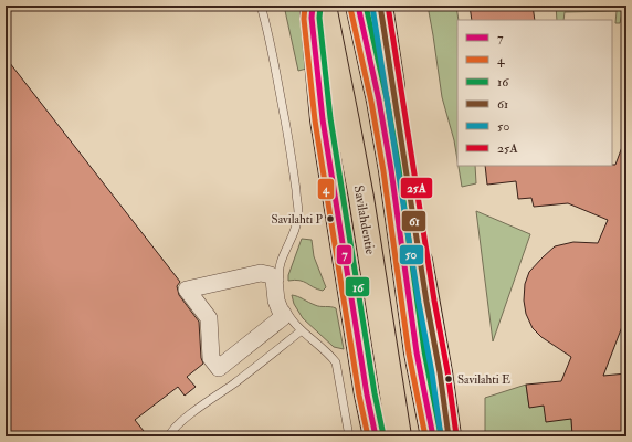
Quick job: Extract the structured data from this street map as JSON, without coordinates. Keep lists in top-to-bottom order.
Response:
{
  "streets": {
    "main road": ["Savilahdentie"]
  },
  "places": ["Savilahti P", "Savilahti E"],
  "lines": [
    "transit line 7",
    "transit line 4",
    "transit line 16",
    "transit line 61",
    "transit line 25A",
    "transit line 50"
  ],
  "legend": [
    "7",
    "4",
    "16",
    "61",
    "50",
    "25A"
  ]
}
